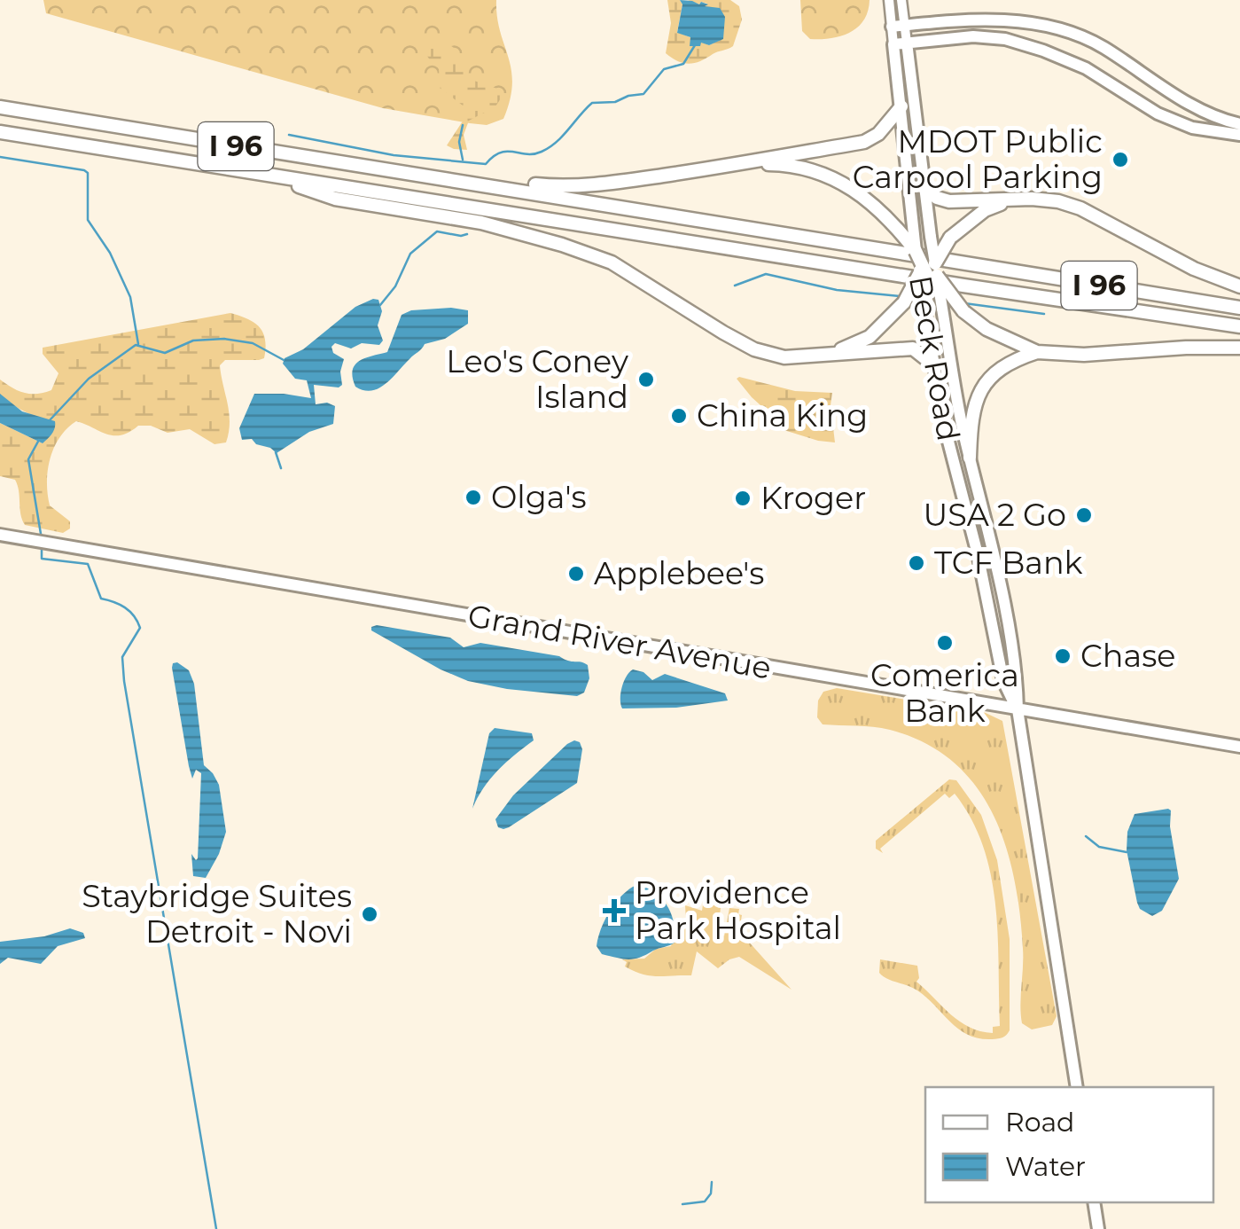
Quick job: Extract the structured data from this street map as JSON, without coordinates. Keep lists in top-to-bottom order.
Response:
{
  "streets": {
    "highway": ["I 96"],
    "main road": ["Beck Road", "Grand River Avenue"]
  },
  "crossings": [
    ["Beck Road", "Grand River Avenue"]
  ],
  "places": {
    "other": [
      "MDOT Public Carpool Parking",
      "Leo's Coney Island",
      "China King",
      "Olga's",
      "Kroger",
      "USA 2 Go",
      "TCF Bank",
      "Applebee's",
      "Comerica Bank",
      "Chase",
      "Staybridge Suites Detroit - Novi"
    ],
    "health": ["Providence Park Hospital"]
  },
  "legend": ["Road", "Water"]
}
